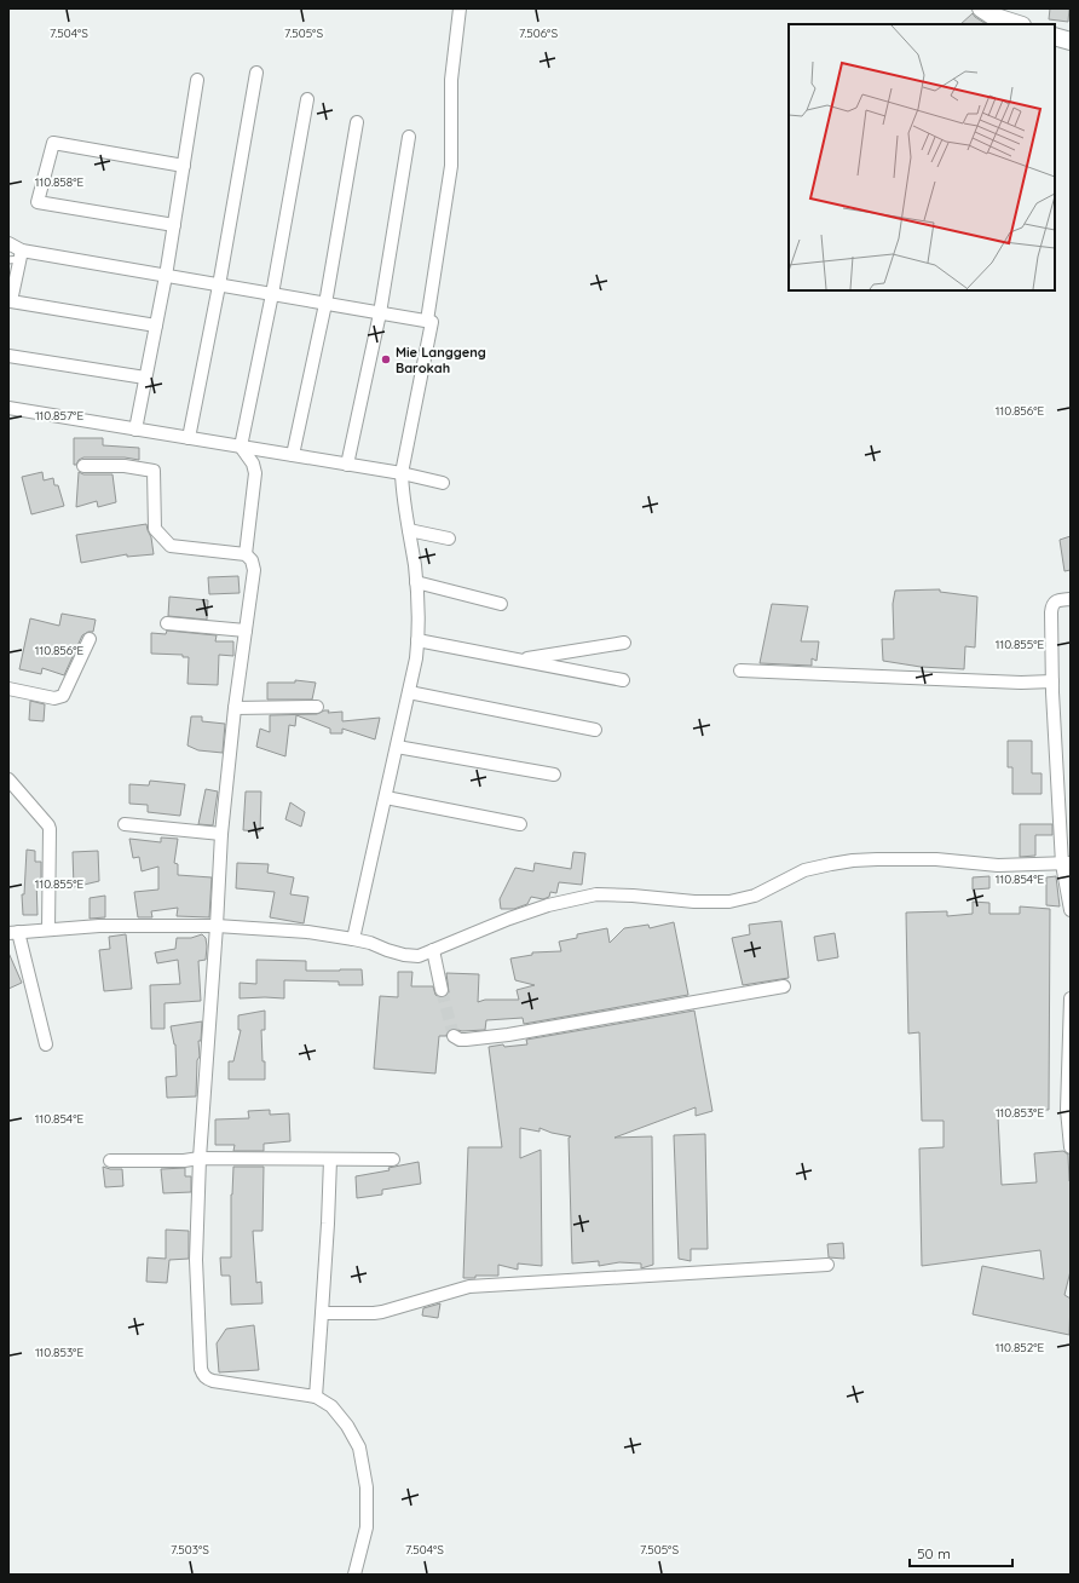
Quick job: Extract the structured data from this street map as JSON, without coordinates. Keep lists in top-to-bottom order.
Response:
{
  "places": ["Mie Langgeng Barokah"],
  "scale_bar": "50 m",
  "coordinates": [
    "7.504°S",
    "7.505°S",
    "7.506°S",
    "110.858°E",
    "110.856°E",
    "110.857°E",
    "110.855°E",
    "110.854°E",
    "110.853°E",
    "110.852°E",
    "7.503°S"
  ]
}
